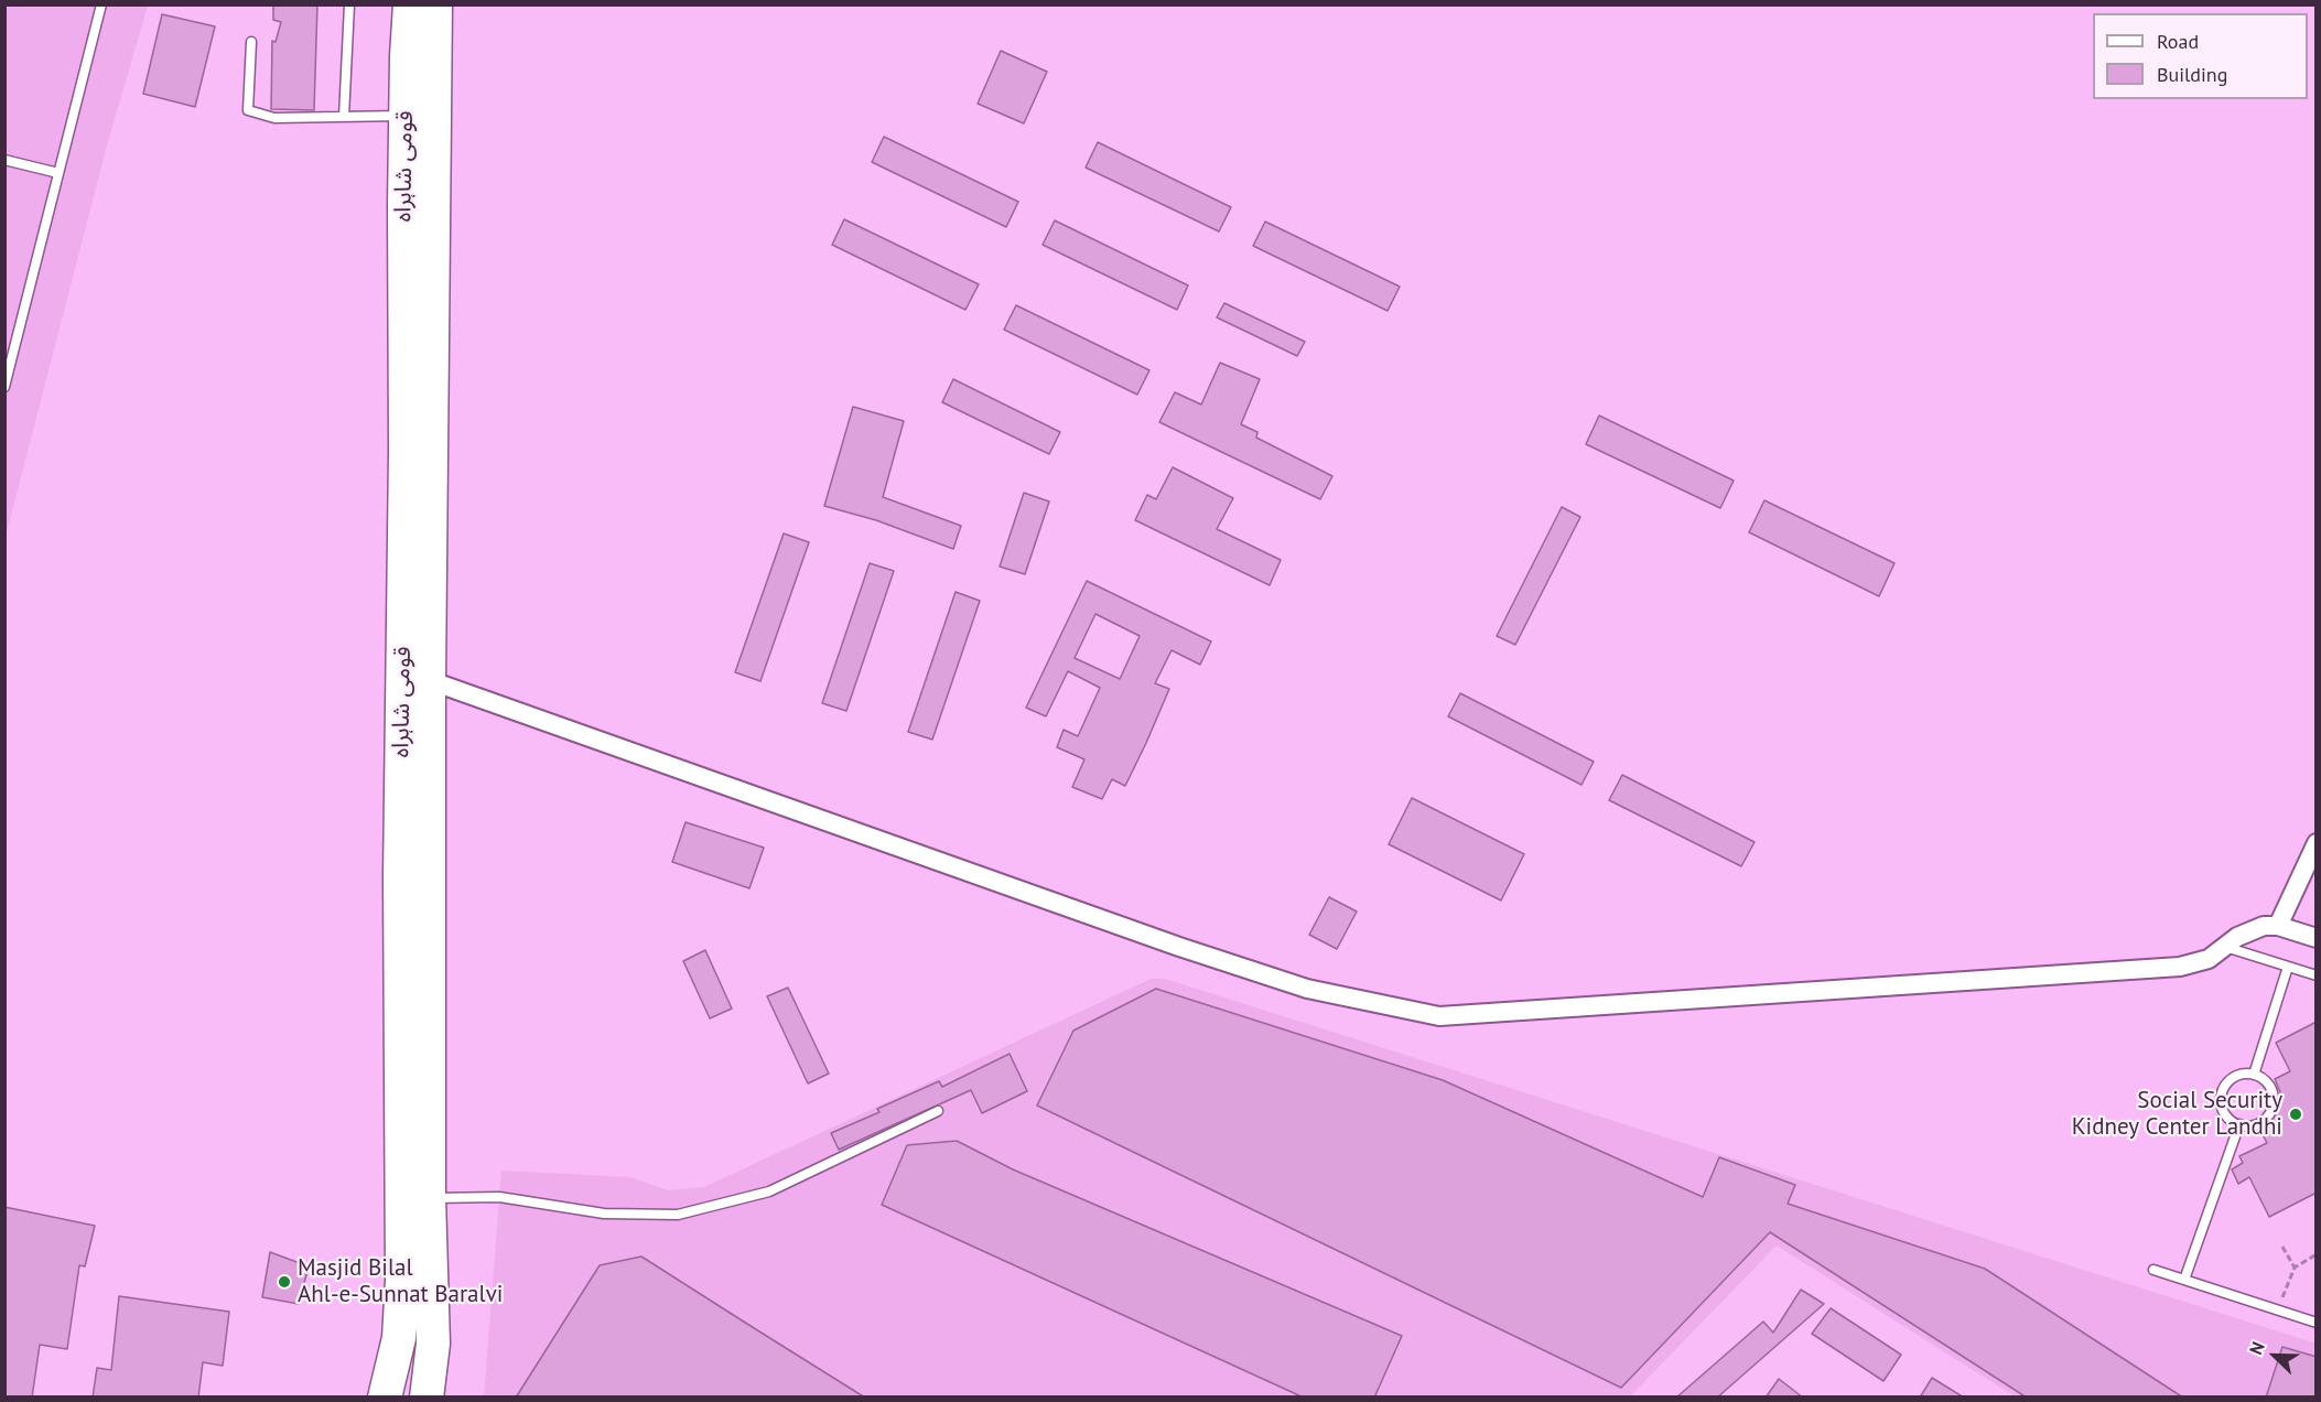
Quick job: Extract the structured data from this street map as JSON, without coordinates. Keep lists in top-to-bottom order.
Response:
{
  "streets": {
    "highway": ["قومی شاہراہ"]
  },
  "places": ["Social Security Kidney Center Landhi", "Masjid Bilal Ahl-e-Sunnat Baralvi"],
  "legend": ["Road", "Building"],
  "north": "top left"
}
